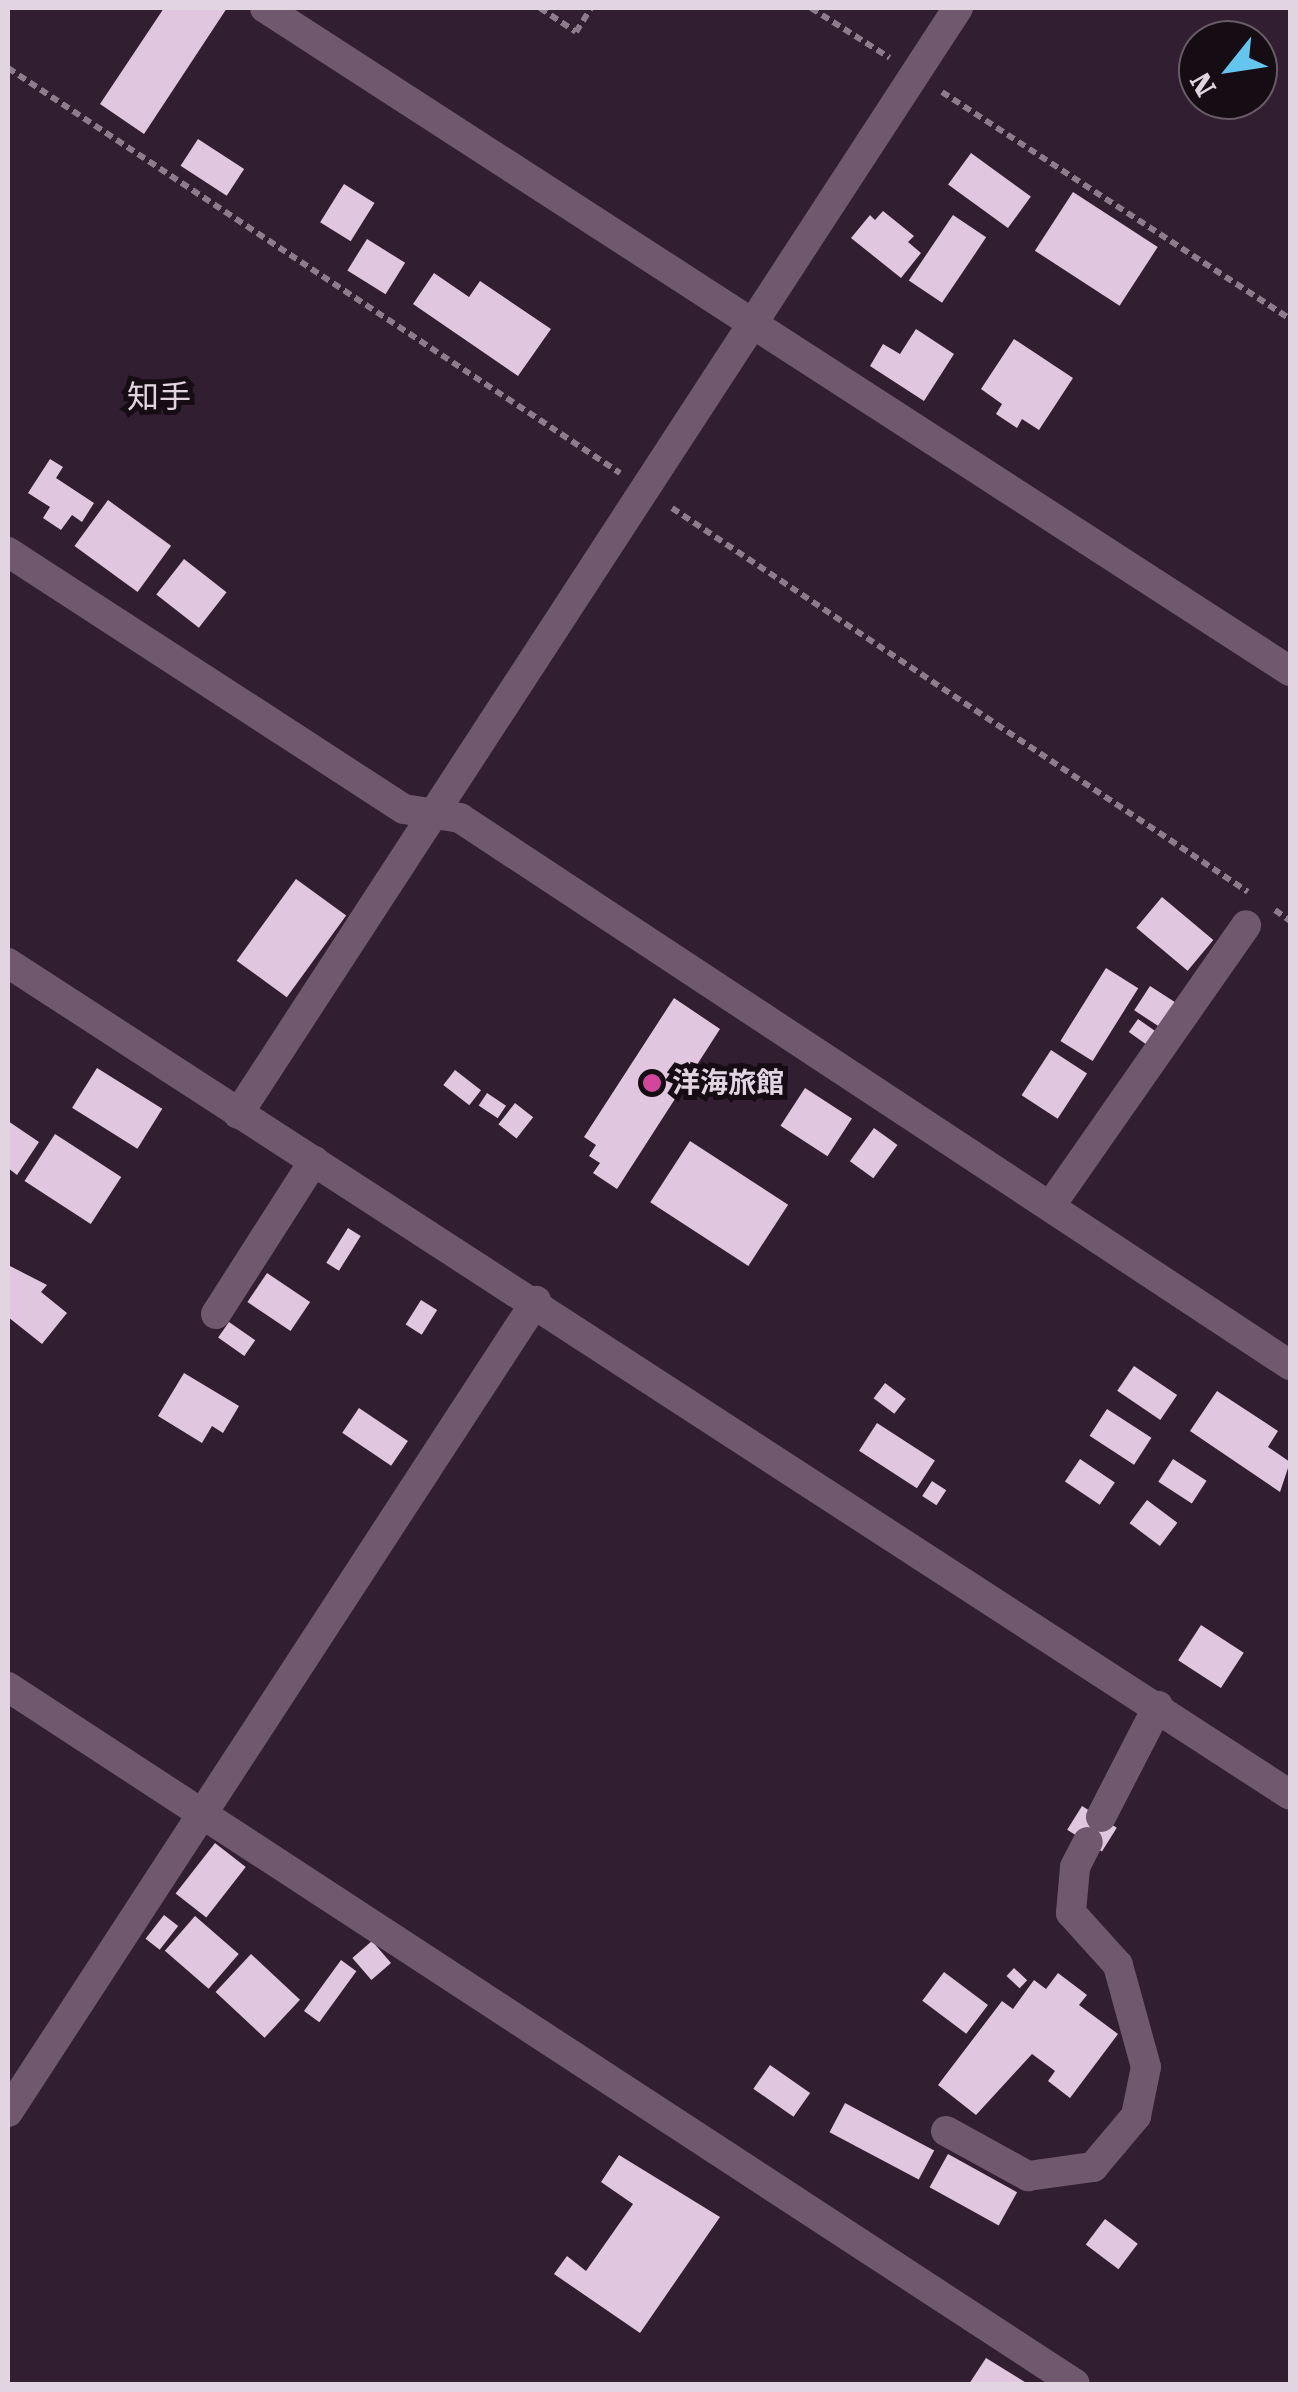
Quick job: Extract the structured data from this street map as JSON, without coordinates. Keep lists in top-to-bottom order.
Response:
{
  "districts": ["知手"],
  "places": ["洋海旅館"],
  "north": "bottom left"
}
